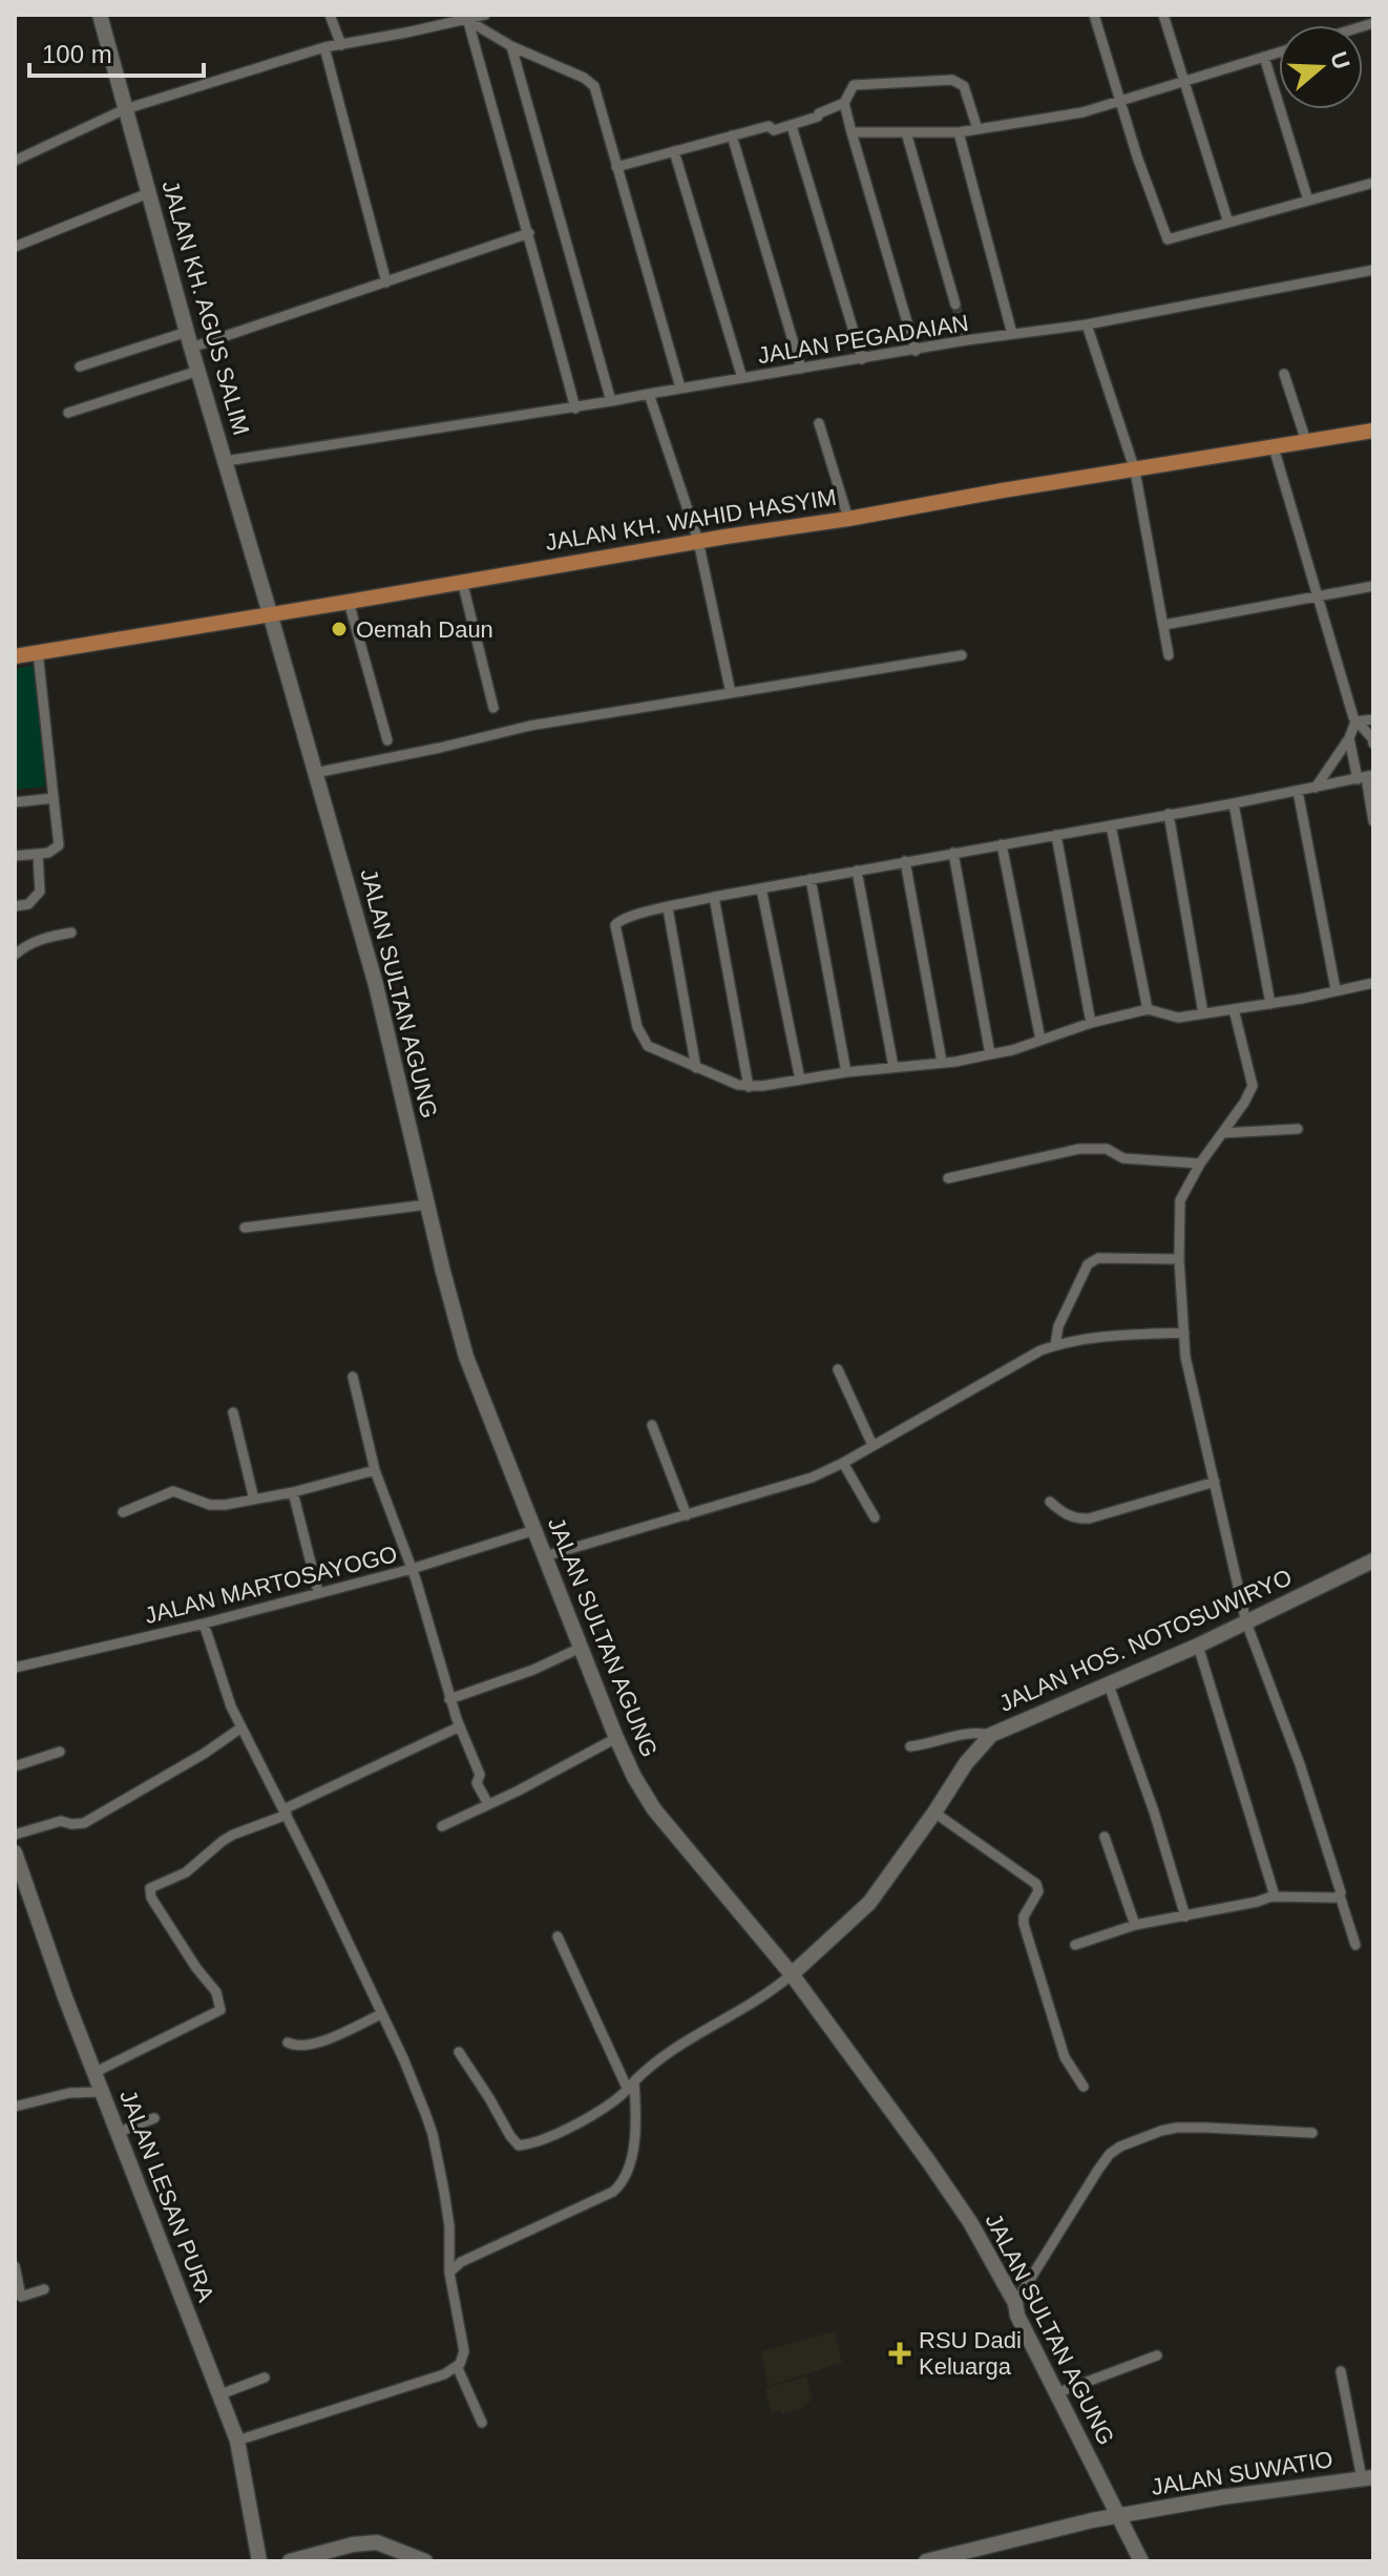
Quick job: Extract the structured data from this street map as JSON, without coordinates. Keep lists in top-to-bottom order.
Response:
{
  "streets": {
    "main road": ["JALAN KH. WAHID HASYIM"],
    "street": [
      "JALAN KH. AGUS SALIM",
      "JALAN PEGADAIAN",
      "JALAN SULTAN AGUNG",
      "JALAN MARTOSAYOGO",
      "JALAN HOS. NOTOSUWIRYO",
      "JALAN LESAN PURA",
      "JALAN SUWATIO"
    ]
  },
  "crossings": [
    ["JALAN KH. AGUS SALIM", "JALAN PEGADAIAN"],
    ["JALAN KH. AGUS SALIM", "JALAN KH. WAHID HASYIM"],
    ["JALAN KH. AGUS SALIM", "JALAN SULTAN AGUNG"],
    ["JALAN KH. WAHID HASYIM", "JALAN SULTAN AGUNG"],
    ["JALAN SULTAN AGUNG", "JALAN MARTOSAYOGO"],
    ["JALAN SULTAN AGUNG", "JALAN HOS. NOTOSUWIRYO"],
    ["JALAN SULTAN AGUNG", "JALAN SUWATIO"]
  ],
  "places": {
    "other": ["Oemah Daun"],
    "health": ["RSU Dadi Keluarga"]
  },
  "scale_bar": "100 m",
  "north": "right"
}
